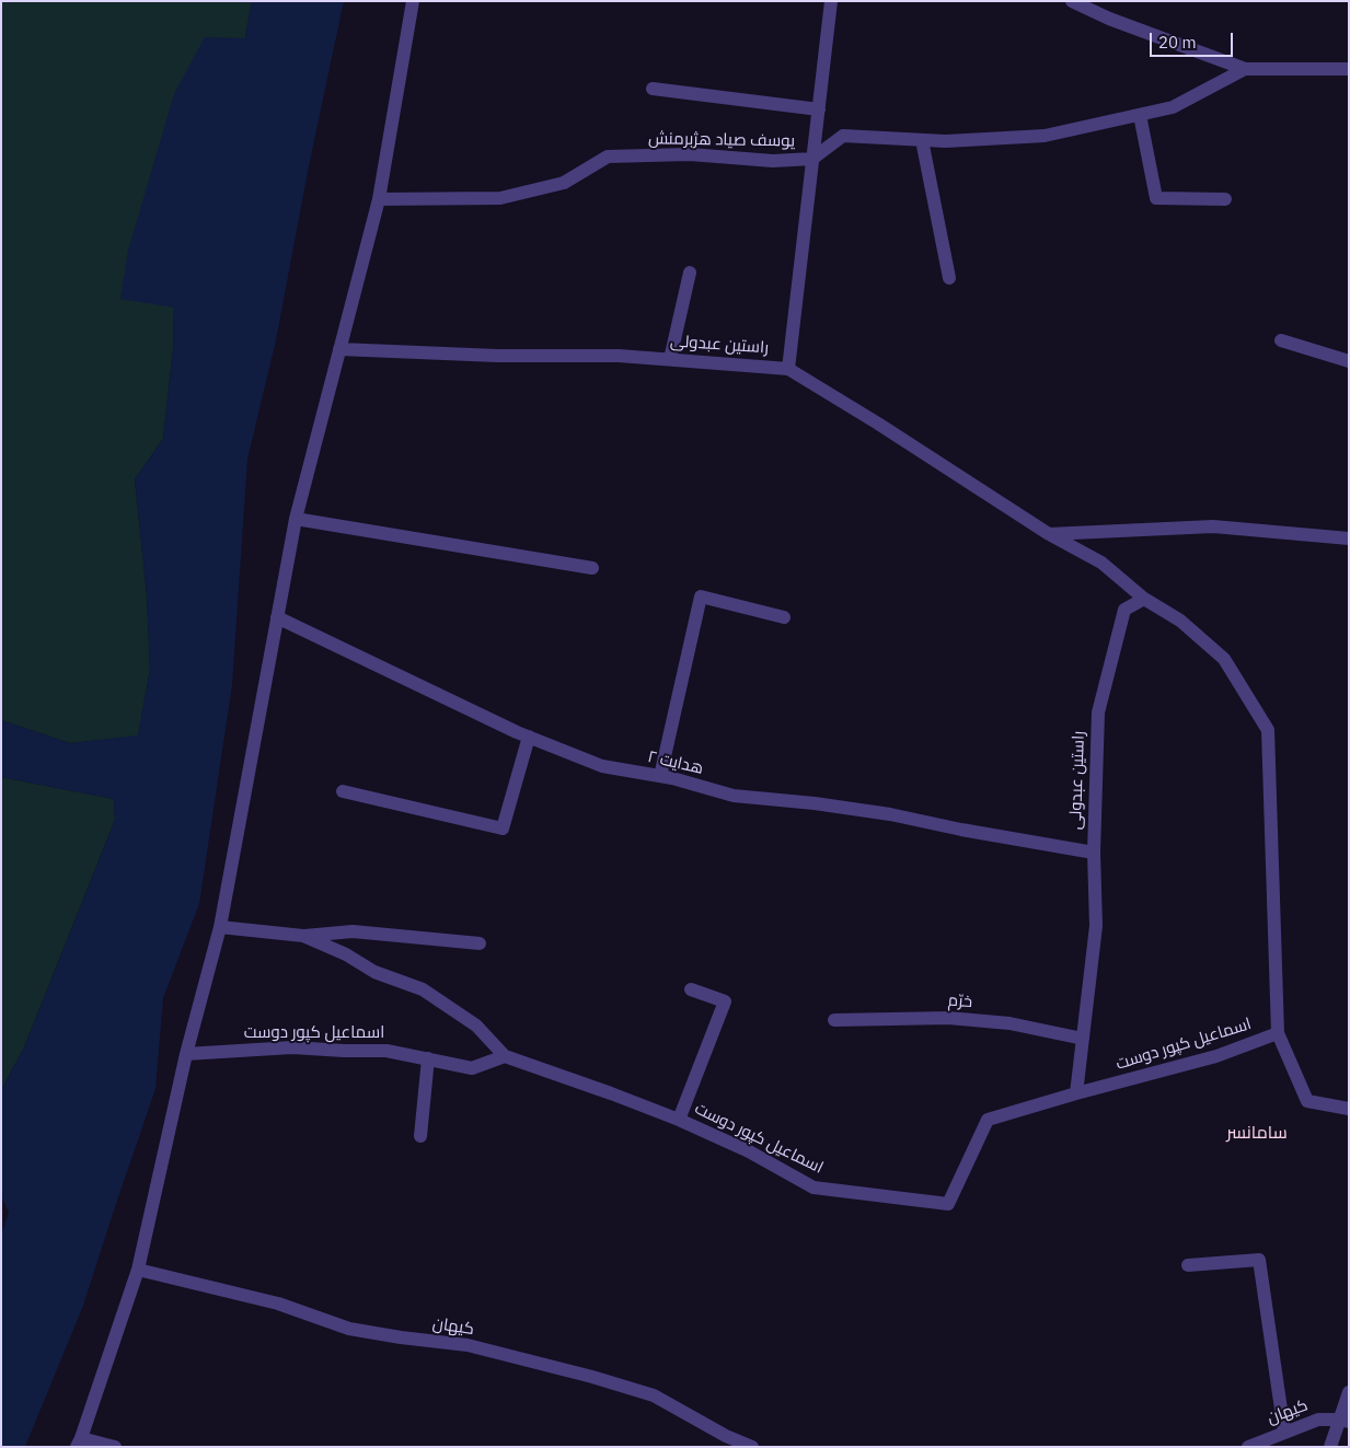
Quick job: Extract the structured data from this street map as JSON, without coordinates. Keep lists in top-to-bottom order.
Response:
{
  "streets": {
    "street": [
      "یوسف صیاد هژبرمنش",
      "راستین عبدولی",
      "هدایت ۲",
      "خرّم",
      "اسماعیل کپور دوست",
      "کیهان"
    ]
  },
  "crossings": [
    ["راستین عبدولی", "هدایت ۲"],
    ["راستین عبدولی", "خرّم"],
    ["راستین عبدولی", "اسماعیل کپور دوست"]
  ],
  "districts": ["سامانسر"],
  "scale_bar": "20 m"
}
